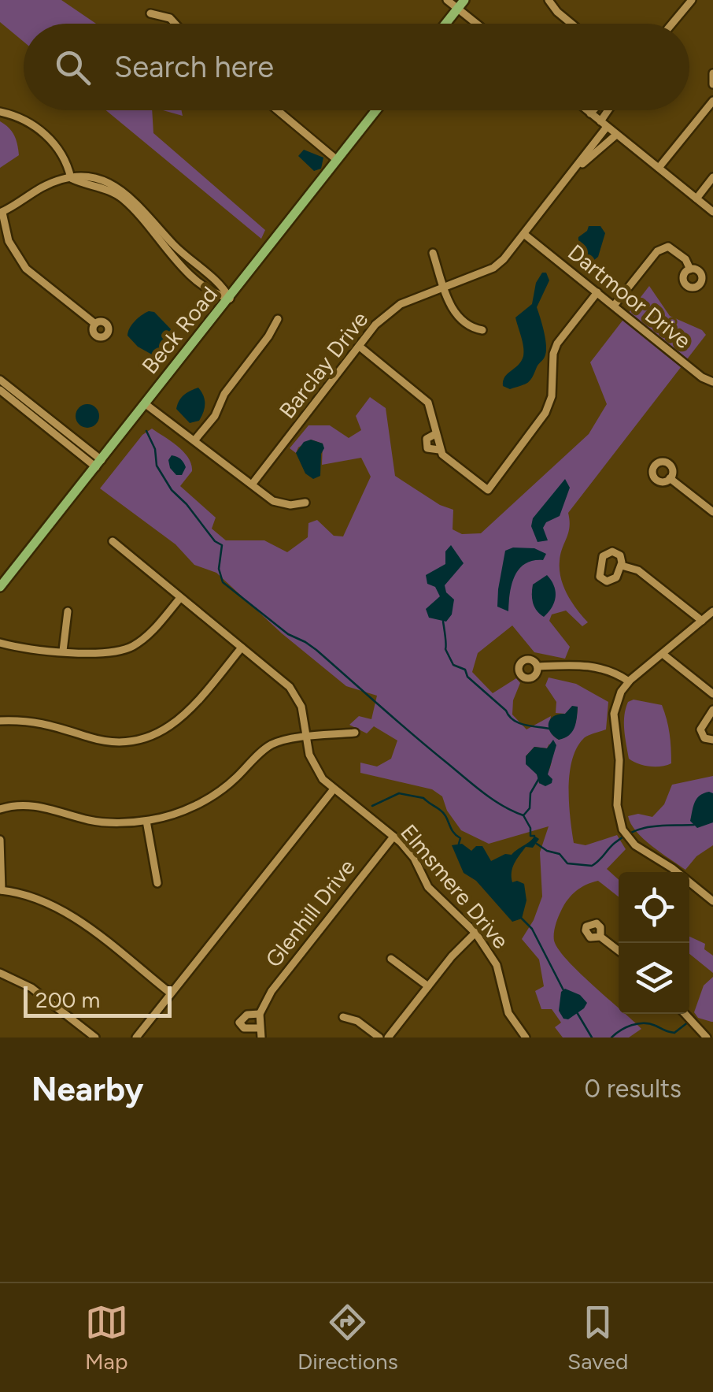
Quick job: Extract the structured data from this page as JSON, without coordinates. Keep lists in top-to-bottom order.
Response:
{
  "streets": {
    "main road": ["Beck Road"],
    "street": [
      "Dartmoor Drive",
      "Barclay Drive",
      "Elmsmere Drive",
      "Glenhill Drive"
    ]
  },
  "crossings": [
    ["Dartmoor Drive", "Barclay Drive"],
    ["Elmsmere Drive", "Glenhill Drive"]
  ],
  "scale_bar": "200 m",
  "page": {
    "search": "Search here",
    "scale": "200 m",
    "heading": ["Nearby", "0 results"],
    "nav": ["Map", "Directions", "Saved"]
  }
}
